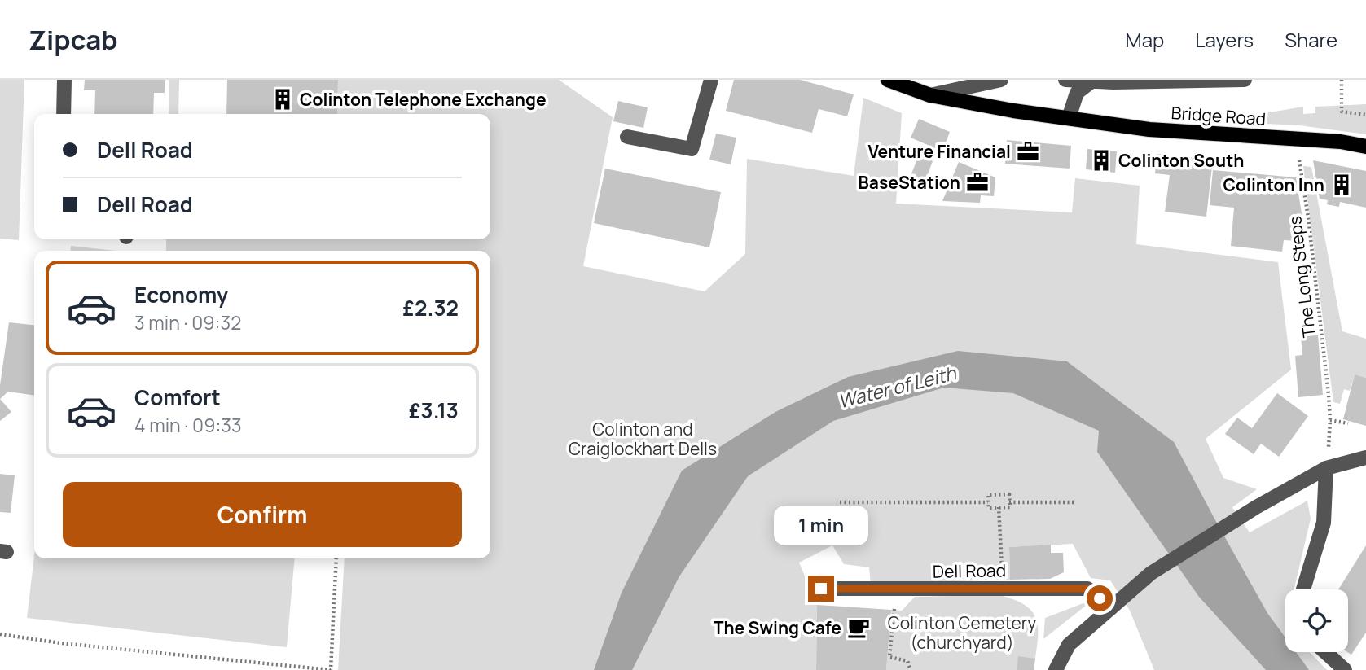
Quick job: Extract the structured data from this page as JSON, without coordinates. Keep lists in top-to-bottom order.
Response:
{
  "streets": {
    "main road": ["Bridge Road"],
    "street": ["Dell Road"],
    "path": ["The Long Steps"]
  },
  "crossings": [
    ["Bridge Road", "The Long Steps"]
  ],
  "water": ["Water of Leith"],
  "parks": ["Colinton and Craiglockhart Dells", "Colinton Cemetery (churchyard)"],
  "places": {
    "building": ["Colinton Telephone Exchange", "Colinton South", "Colinton Inn"],
    "office": ["Venture Financial", "BaseStation"],
    "cafe": ["The Swing Cafe"]
  },
  "page": {
    "header": "Zipcab",
    "nav": ["Map", "Layers", "Share"],
    "banner": ["Dell Road", "Dell Road"],
    "list": [
      {
        "name": "Economy",
        "note": "3 min · 09:32",
        "value": "£2.32"
      },
      {
        "name": "Comfort",
        "note": "4 min · 09:33",
        "value": "£3.13"
      }
    ],
    "buttons": "Confirm",
    "bubble": "1 min"
  }
}
